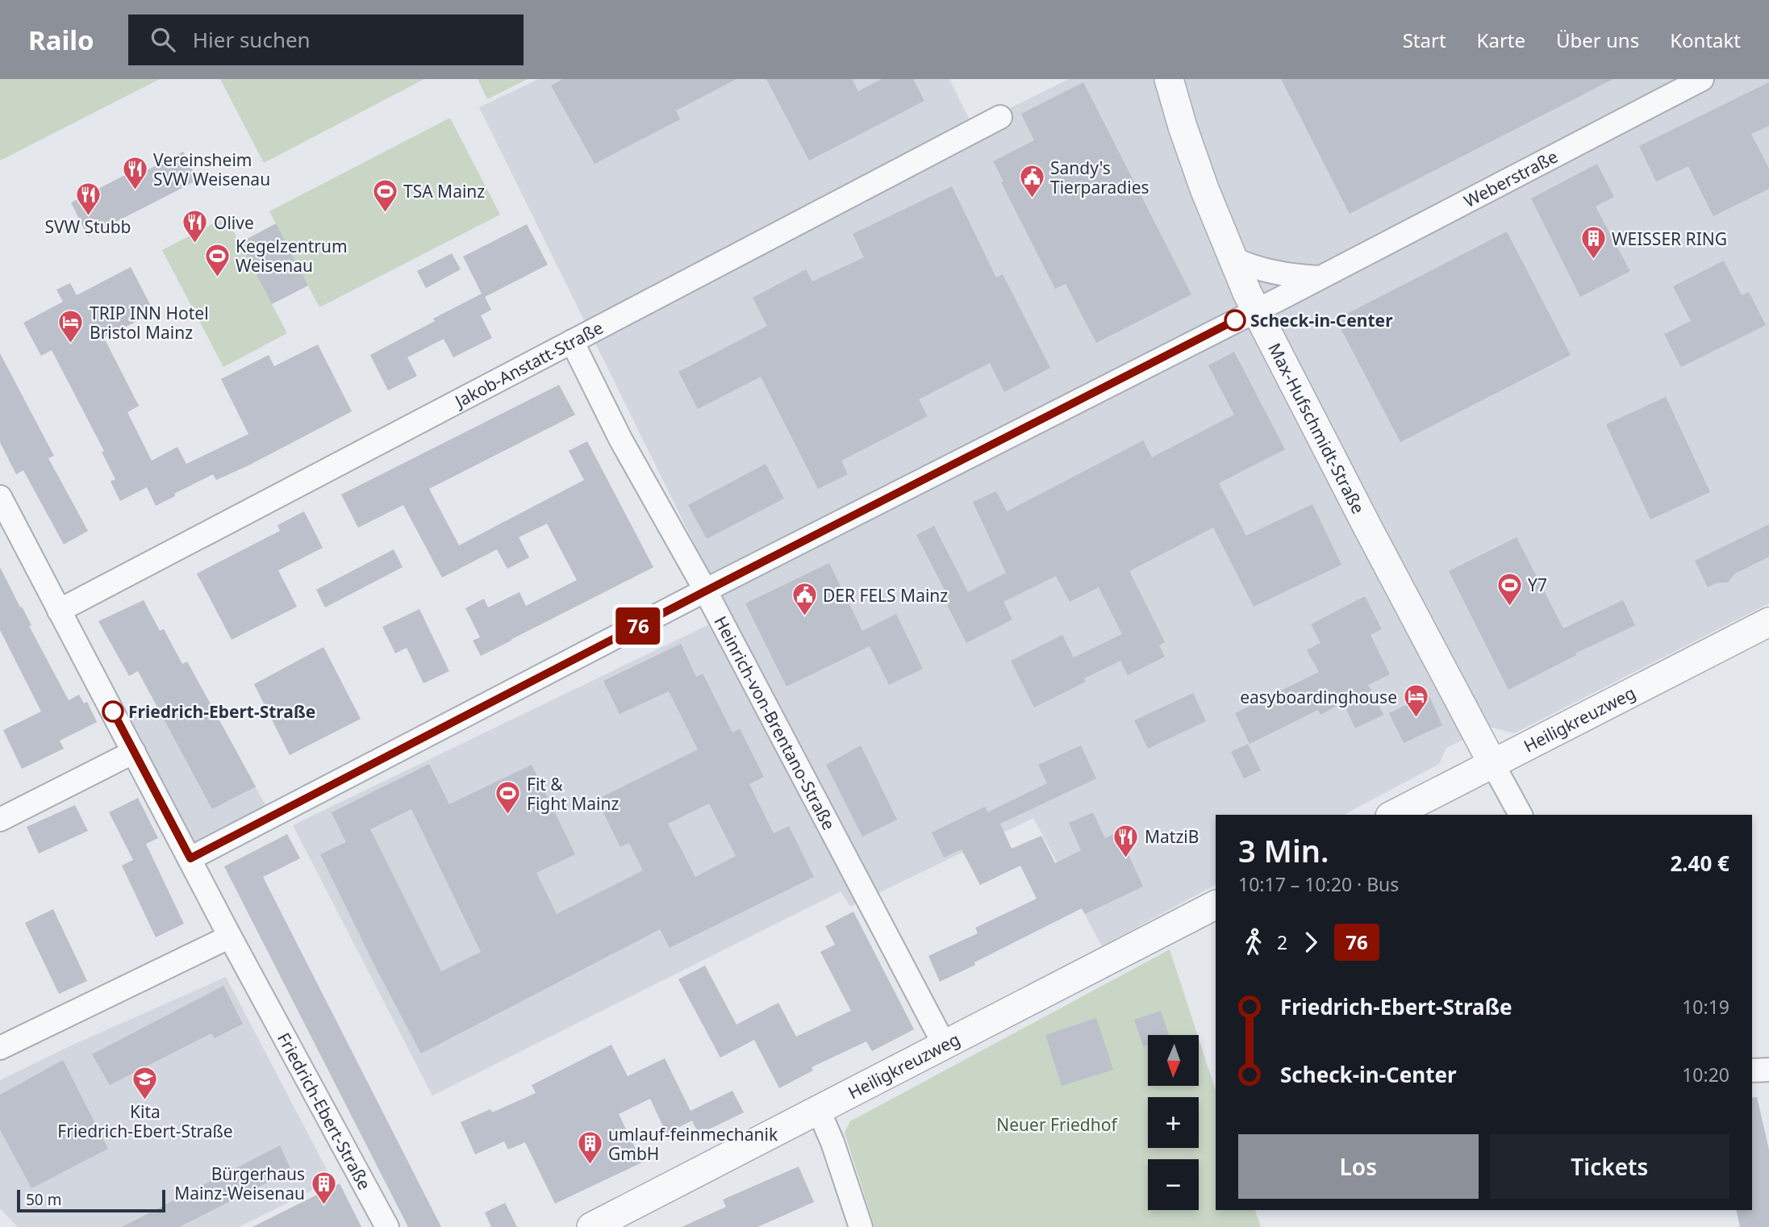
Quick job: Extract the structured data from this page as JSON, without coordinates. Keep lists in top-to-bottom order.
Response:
{
  "streets": {
    "street": [
      "Weberstraße",
      "Jakob-Anstatt-Straße",
      "Max-Hufschmidt-Straße",
      "Heiligkreuzweg",
      "Heinrich-von-Brentano-Straße",
      "Friedrich-Ebert-Straße"
    ]
  },
  "crossings": [
    ["Weberstraße", "Max-Hufschmidt-Straße"],
    ["Weberstraße", "Heinrich-von-Brentano-Straße"],
    ["Weberstraße", "Friedrich-Ebert-Straße"],
    ["Jakob-Anstatt-Straße", "Heinrich-von-Brentano-Straße"],
    ["Jakob-Anstatt-Straße", "Friedrich-Ebert-Straße"],
    ["Max-Hufschmidt-Straße", "Heiligkreuzweg"],
    ["Heiligkreuzweg", "Heinrich-von-Brentano-Straße"]
  ],
  "parks": ["Neuer Friedhof"],
  "places": {
    "restaurant": [
      "Vereinsheim SVW Weisenau",
      "SVW Stubb",
      "Olive",
      "MatziB"
    ],
    "public building": ["Sandy's Tierparadies", "DER FELS Mainz"],
    "sports": [
      "TSA Mainz",
      "Kegelzentrum Weisenau",
      "Y7",
      "Fit & Fight Mainz"
    ],
    "building": ["WEISSER RING", "umlauf-feinmechanik GmbH", "Bürgerhaus Mainz-Weisenau"],
    "other": ["Scheck-in-Center", "Friedrich-Ebert-Straße"],
    "hotel": ["TRIP INN Hotel Bristol Mainz", "easyboardinghouse"],
    "school or university": ["Kita Friedrich-Ebert-Straße"]
  },
  "lines": ["bus line 76"],
  "scale_bar": "50 m",
  "north": "bottom",
  "page": {
    "header": "Railo",
    "search": "Hier suchen",
    "nav": [
      "Start",
      "Karte",
      "Über uns",
      "Kontakt"
    ],
    "on_map": "76",
    "heading": ["3 Min.", "10:17 – 10:20 · Bus", "2.40 €"],
    "legs": ["2", "76"],
    "list": [
      {
        "name": "Friedrich-Ebert-Straße",
        "value": "10:19"
      },
      {
        "name": "Scheck-in-Center",
        "value": "10:20"
      }
    ],
    "map_buttons": ["+", "−"],
    "buttons": ["Los", "Tickets"],
    "scale": "50 m"
  }
}
